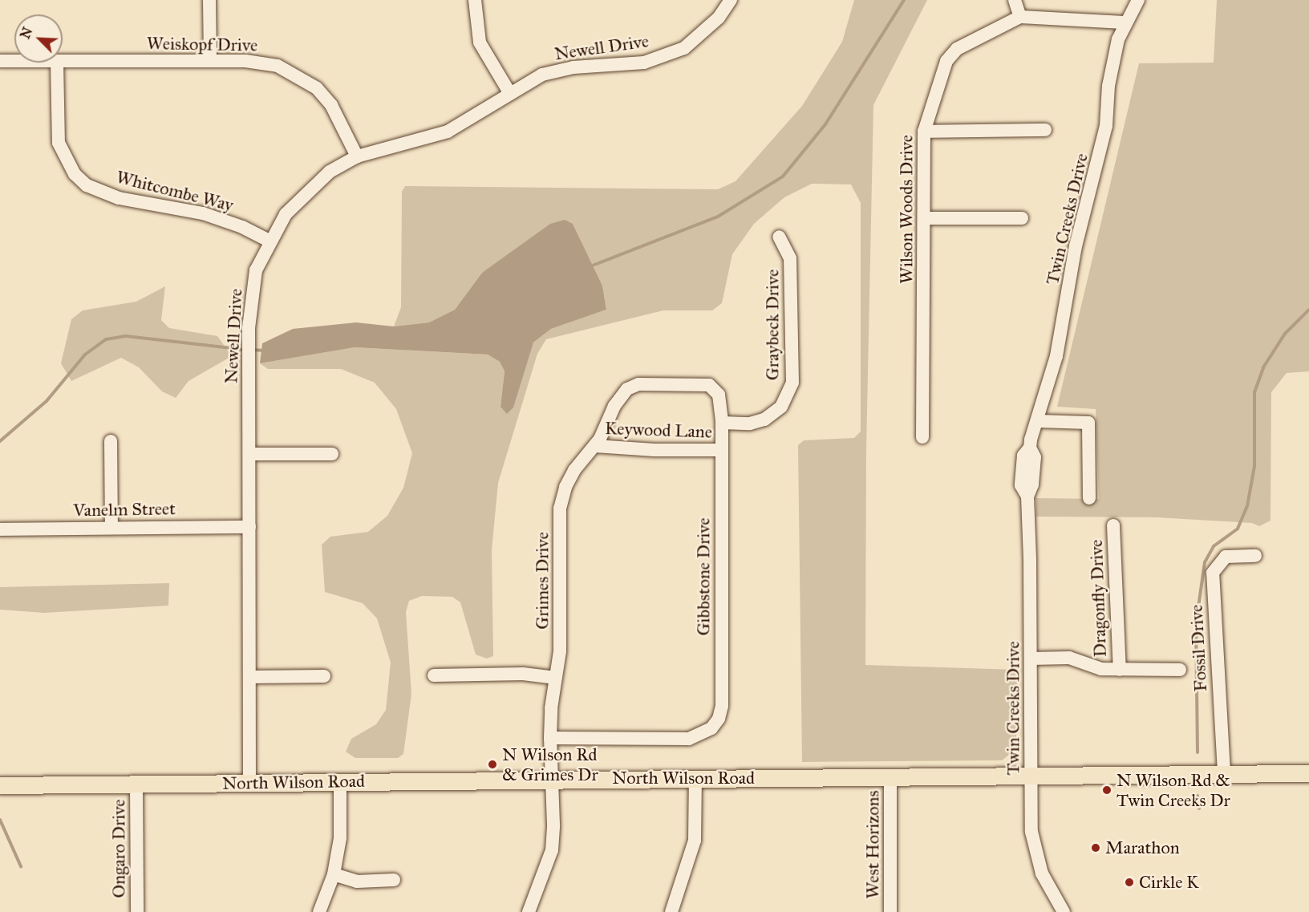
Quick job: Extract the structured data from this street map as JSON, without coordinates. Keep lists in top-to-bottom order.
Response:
{
  "streets": {
    "main road": ["North Wilson Road"],
    "street": [
      "Weiskopf Drive",
      "Newell Drive",
      "Whitcombe Way",
      "Wilson Woods Drive",
      "Twin Creeks Drive",
      "Graybeck Drive",
      "Keywood Lane",
      "Vanelm Street",
      "Gibbstone Drive",
      "Grimes Drive",
      "Dragonfly Drive",
      "Fossil Drive",
      "West Horizons",
      "Ongaro Drive"
    ]
  },
  "crossings": [
    ["Weiskopf Drive", "Newell Drive"],
    ["Newell Drive", "Whitcombe Way"],
    ["Newell Drive", "Vanelm Street"],
    ["Newell Drive", "North Wilson Road"],
    ["Wilson Woods Drive", "Twin Creeks Drive"],
    ["Twin Creeks Drive", "North Wilson Road"],
    ["Graybeck Drive", "Gibbstone Drive"],
    ["Graybeck Drive", "Grimes Drive"],
    ["Keywood Lane", "Gibbstone Drive"],
    ["Keywood Lane", "Grimes Drive"],
    ["Gibbstone Drive", "Grimes Drive"],
    ["Grimes Drive", "North Wilson Road"],
    ["Fossil Drive", "North Wilson Road"],
    ["North Wilson Road", "West Horizons"],
    ["North Wilson Road", "Ongaro Drive"]
  ],
  "places": [
    "N Wilson Rd & Grimes Dr",
    "N Wilson Rd & Twin Creeks Dr",
    "Marathon",
    "Cirkle K"
  ],
  "north": "top left"
}
